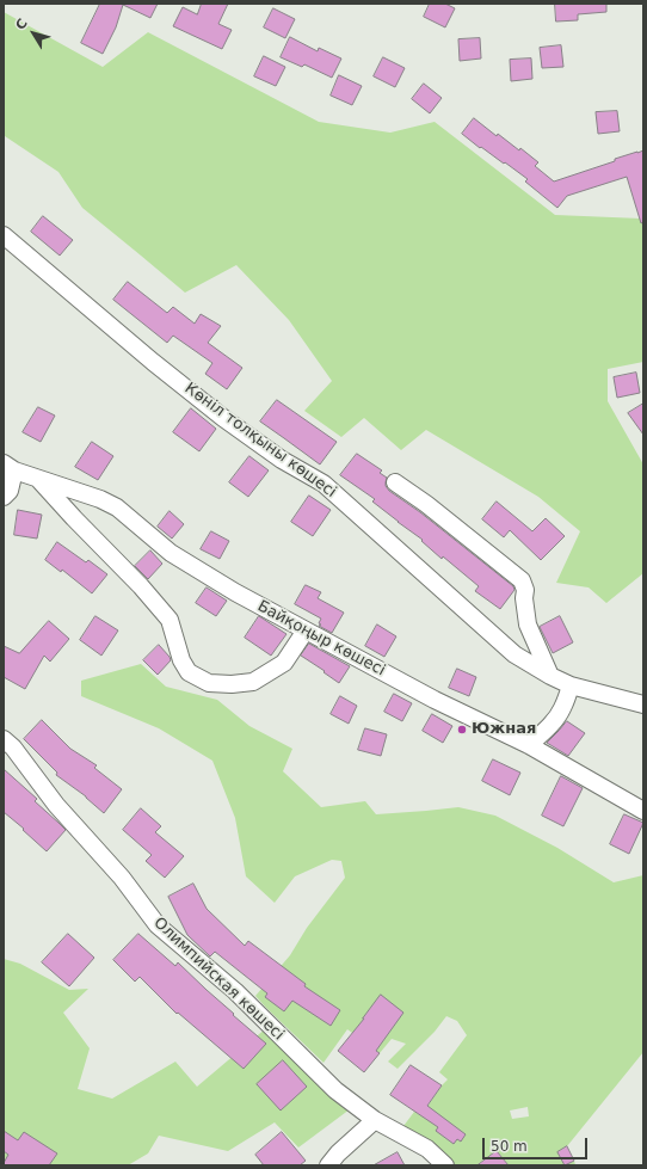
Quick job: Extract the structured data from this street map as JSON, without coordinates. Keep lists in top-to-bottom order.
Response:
{
  "streets": {
    "street": ["Көніл толқыны көшесі", "Байқоңыр көшесі", "Олимпийская көшесі"]
  },
  "places": ["Южная"],
  "scale_bar": "50 m",
  "north": "top left"
}
